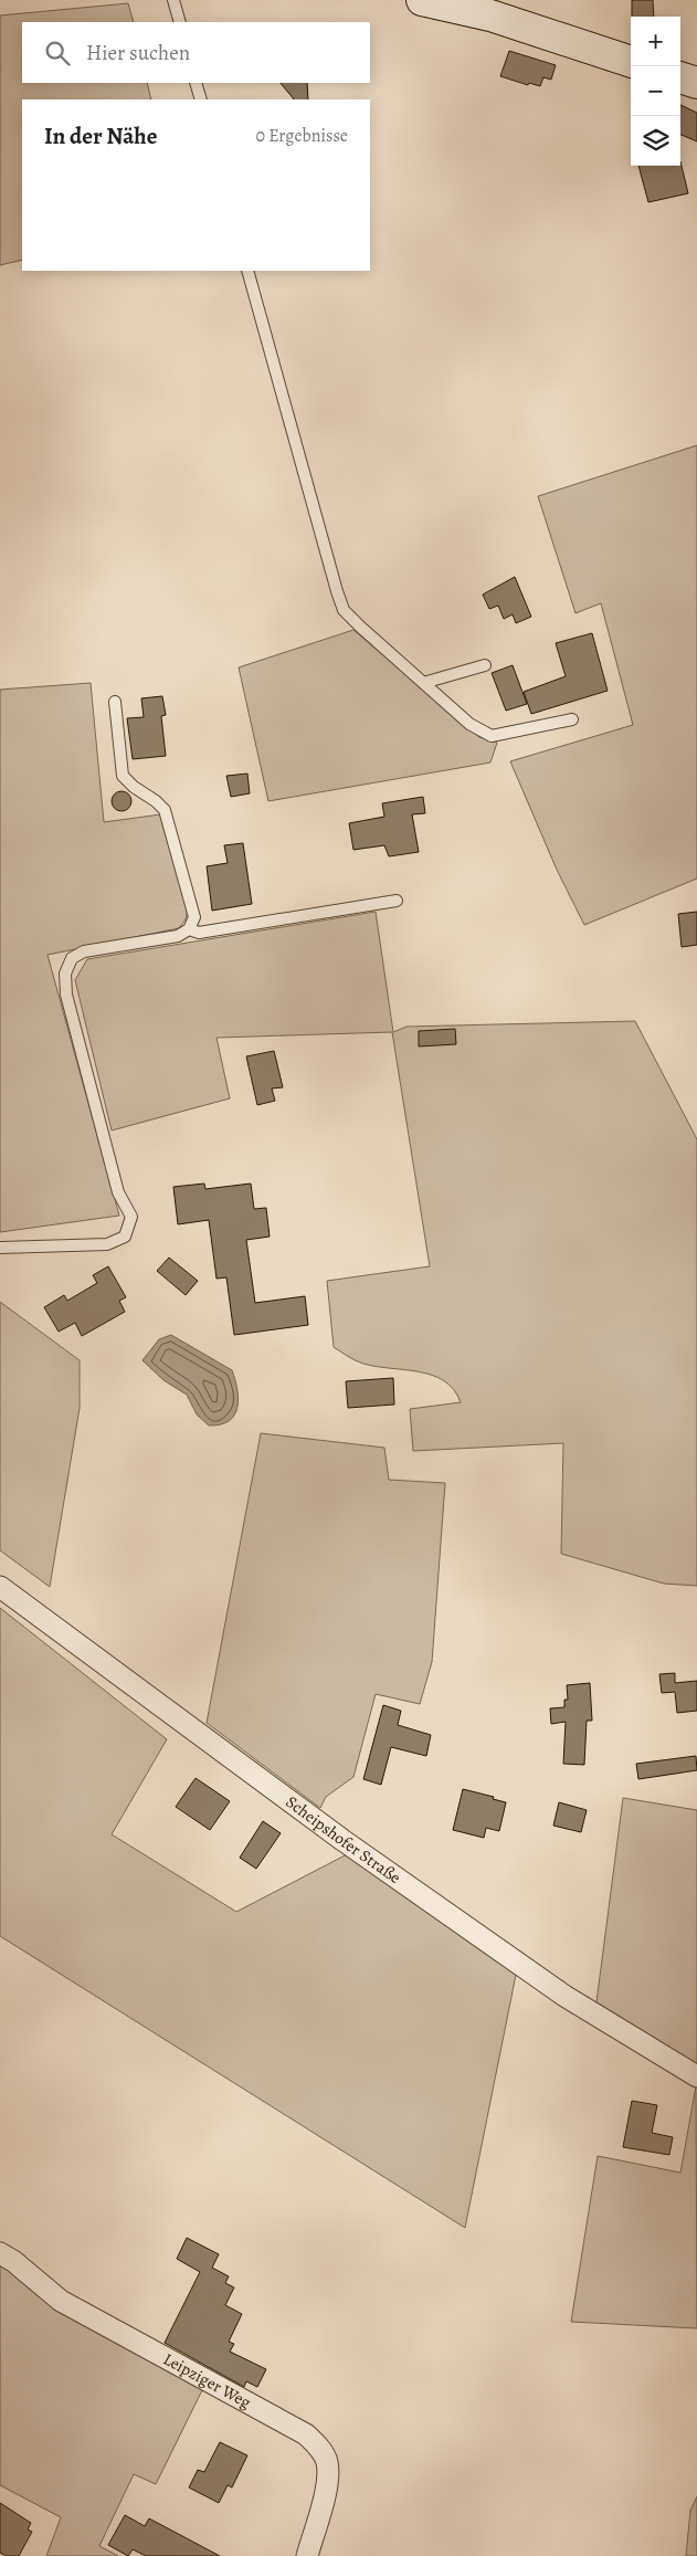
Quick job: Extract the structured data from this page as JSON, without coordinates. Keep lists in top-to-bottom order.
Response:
{
  "streets": {
    "street": ["Scheipshofer Straße", "Leipziger Weg"]
  },
  "page": {
    "map_buttons": ["+", "−"],
    "search": "Hier suchen",
    "heading": ["In der Nähe", "0 Ergebnisse"]
  }
}
